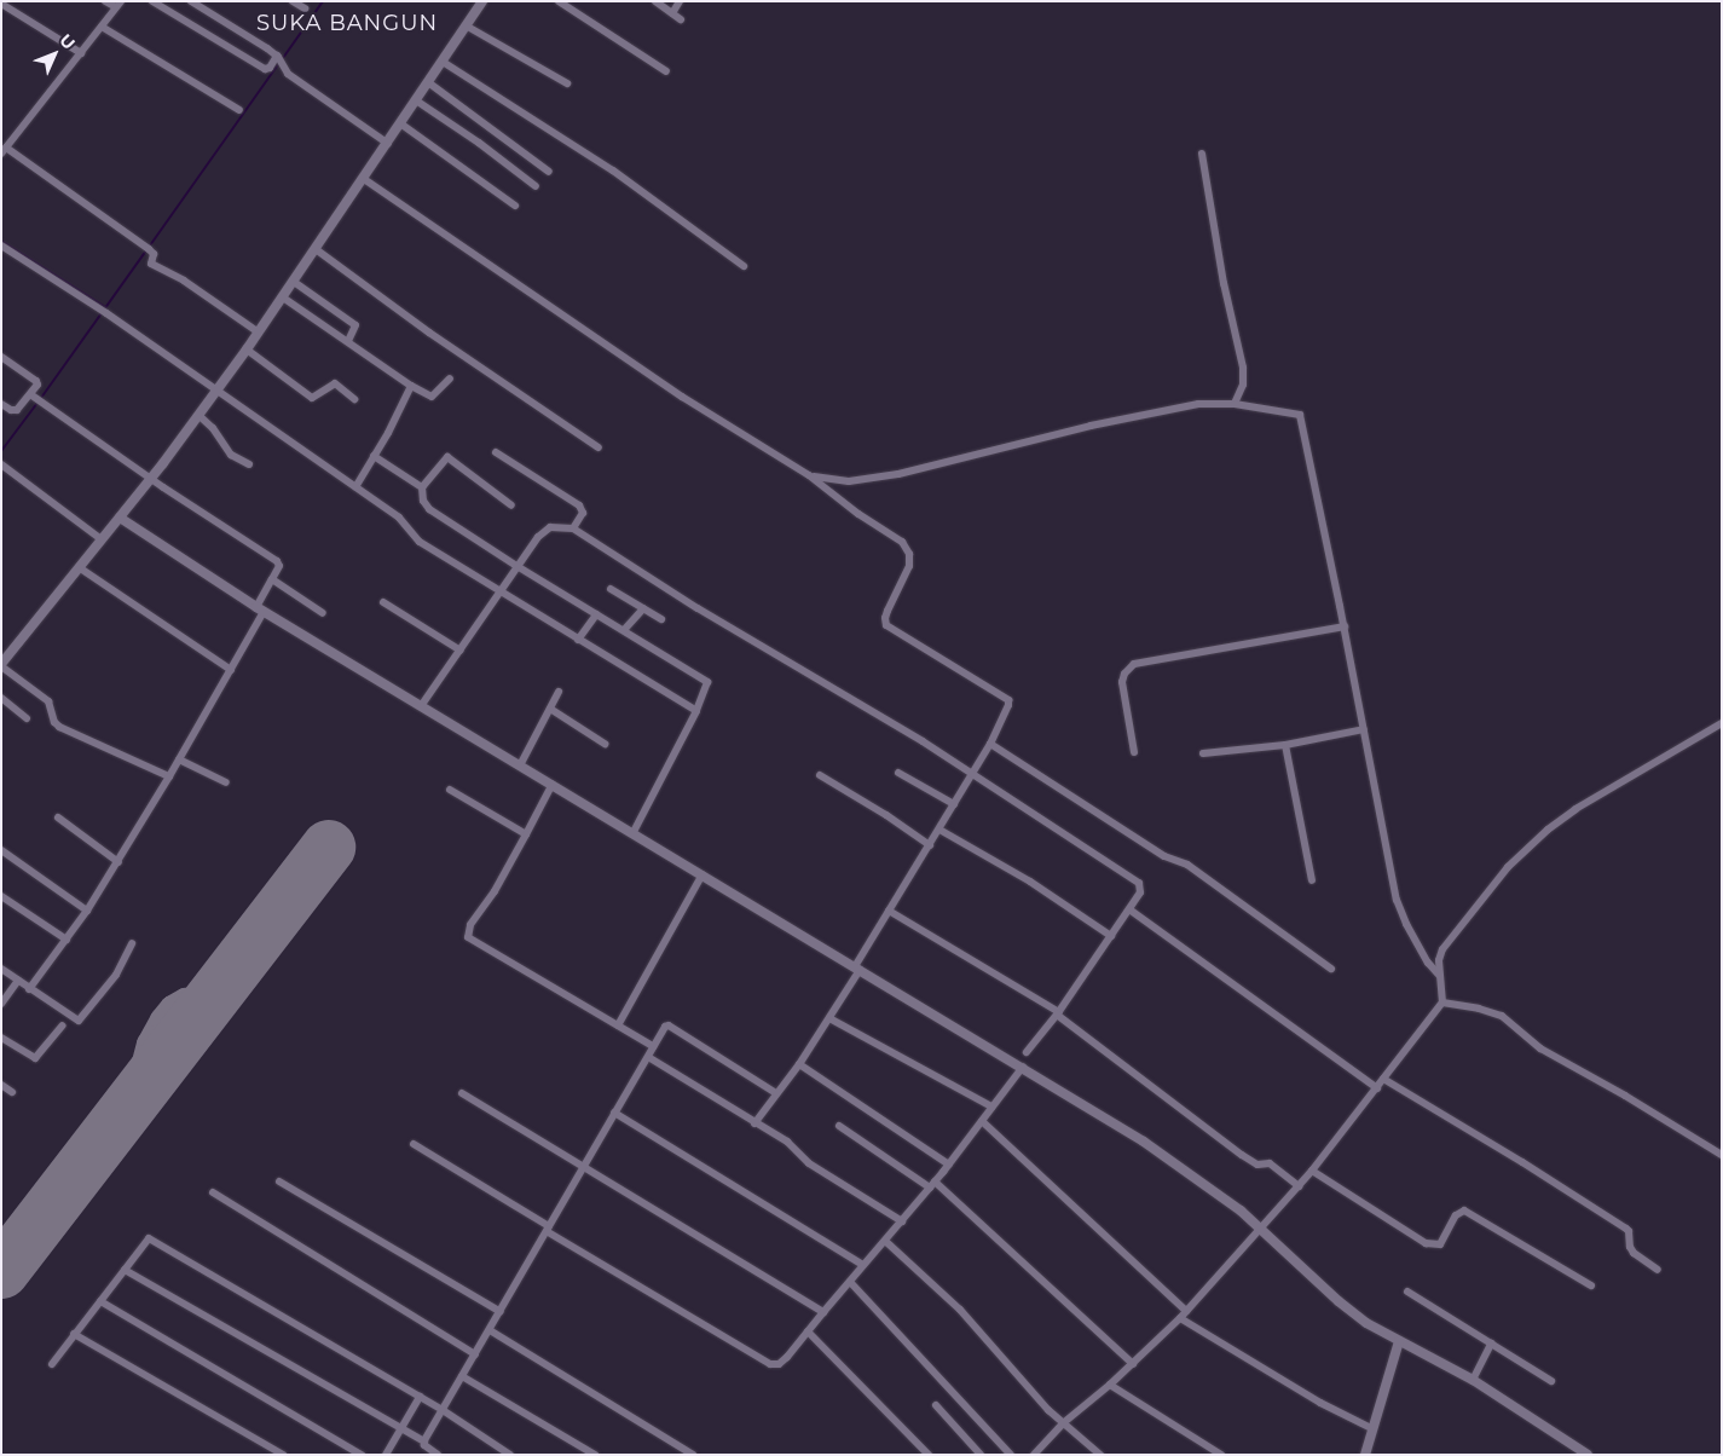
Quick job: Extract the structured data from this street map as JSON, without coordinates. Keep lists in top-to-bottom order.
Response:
{
  "districts": ["SUKA BANGUN"],
  "north": "top right"
}
